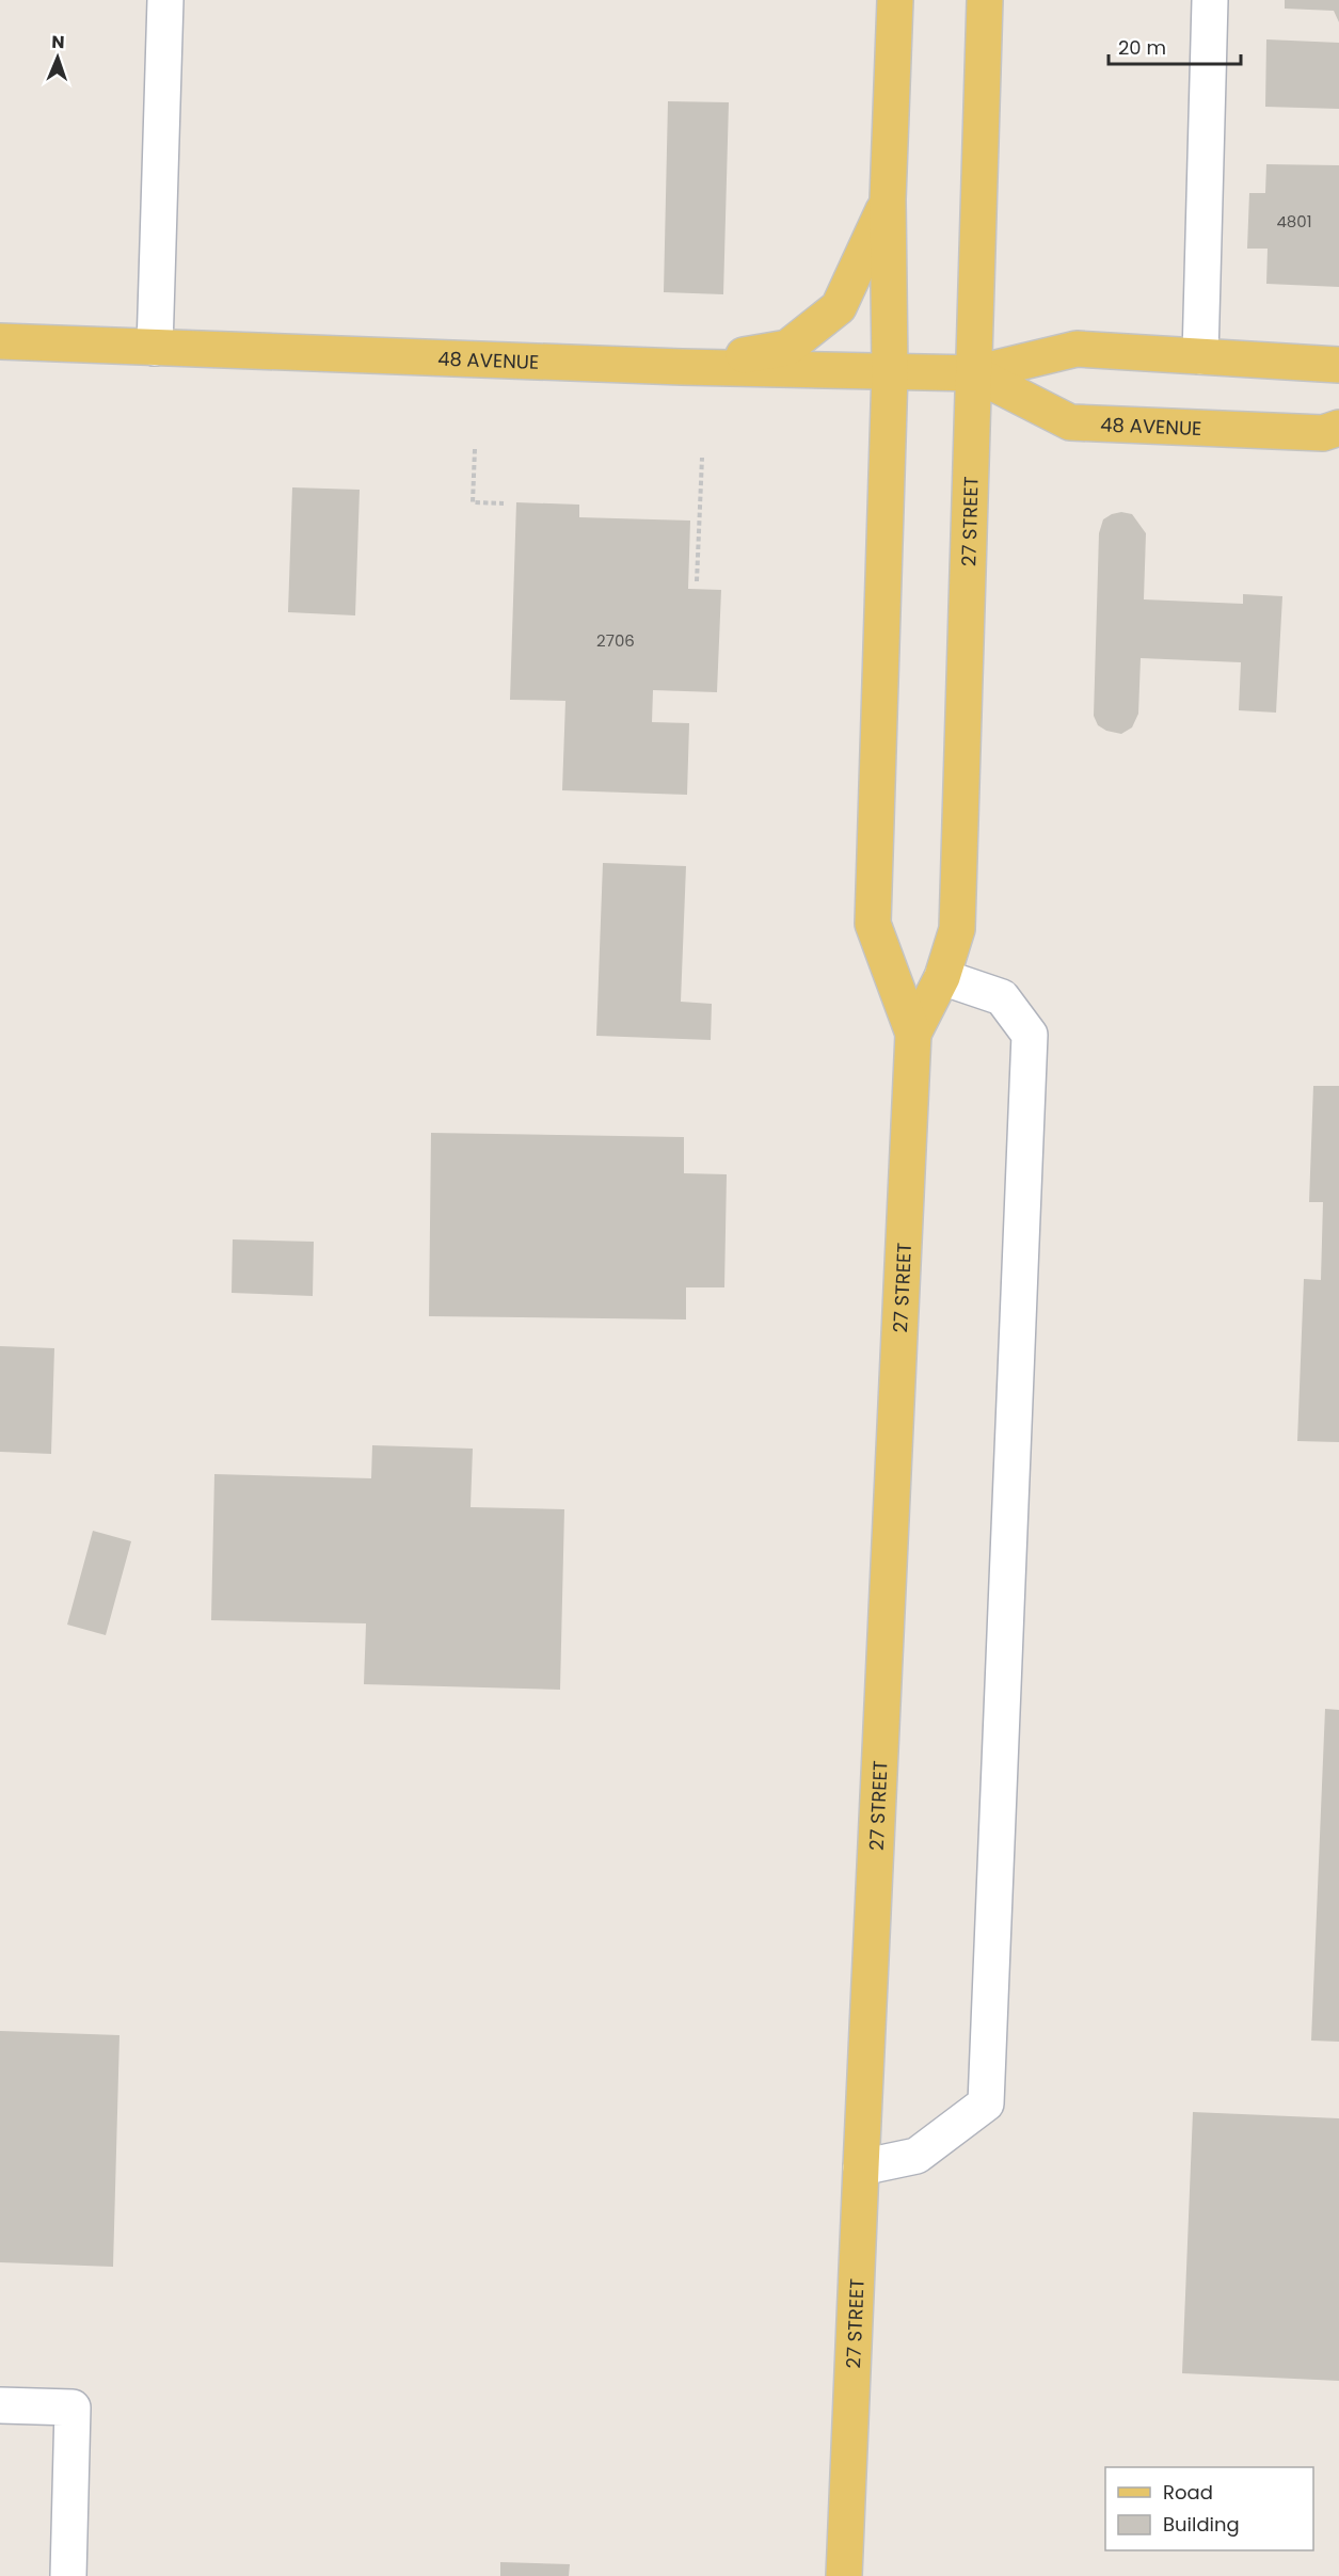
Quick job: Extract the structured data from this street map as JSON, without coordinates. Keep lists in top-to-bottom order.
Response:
{
  "streets": {
    "main road": ["48 AVENUE", "27 STREET"]
  },
  "crossings": [
    ["48 AVENUE", "27 STREET"]
  ],
  "house_numbers": ["4801", "2706"],
  "legend": ["Road", "Building"],
  "scale_bar": "20 m",
  "north": "top"
}
